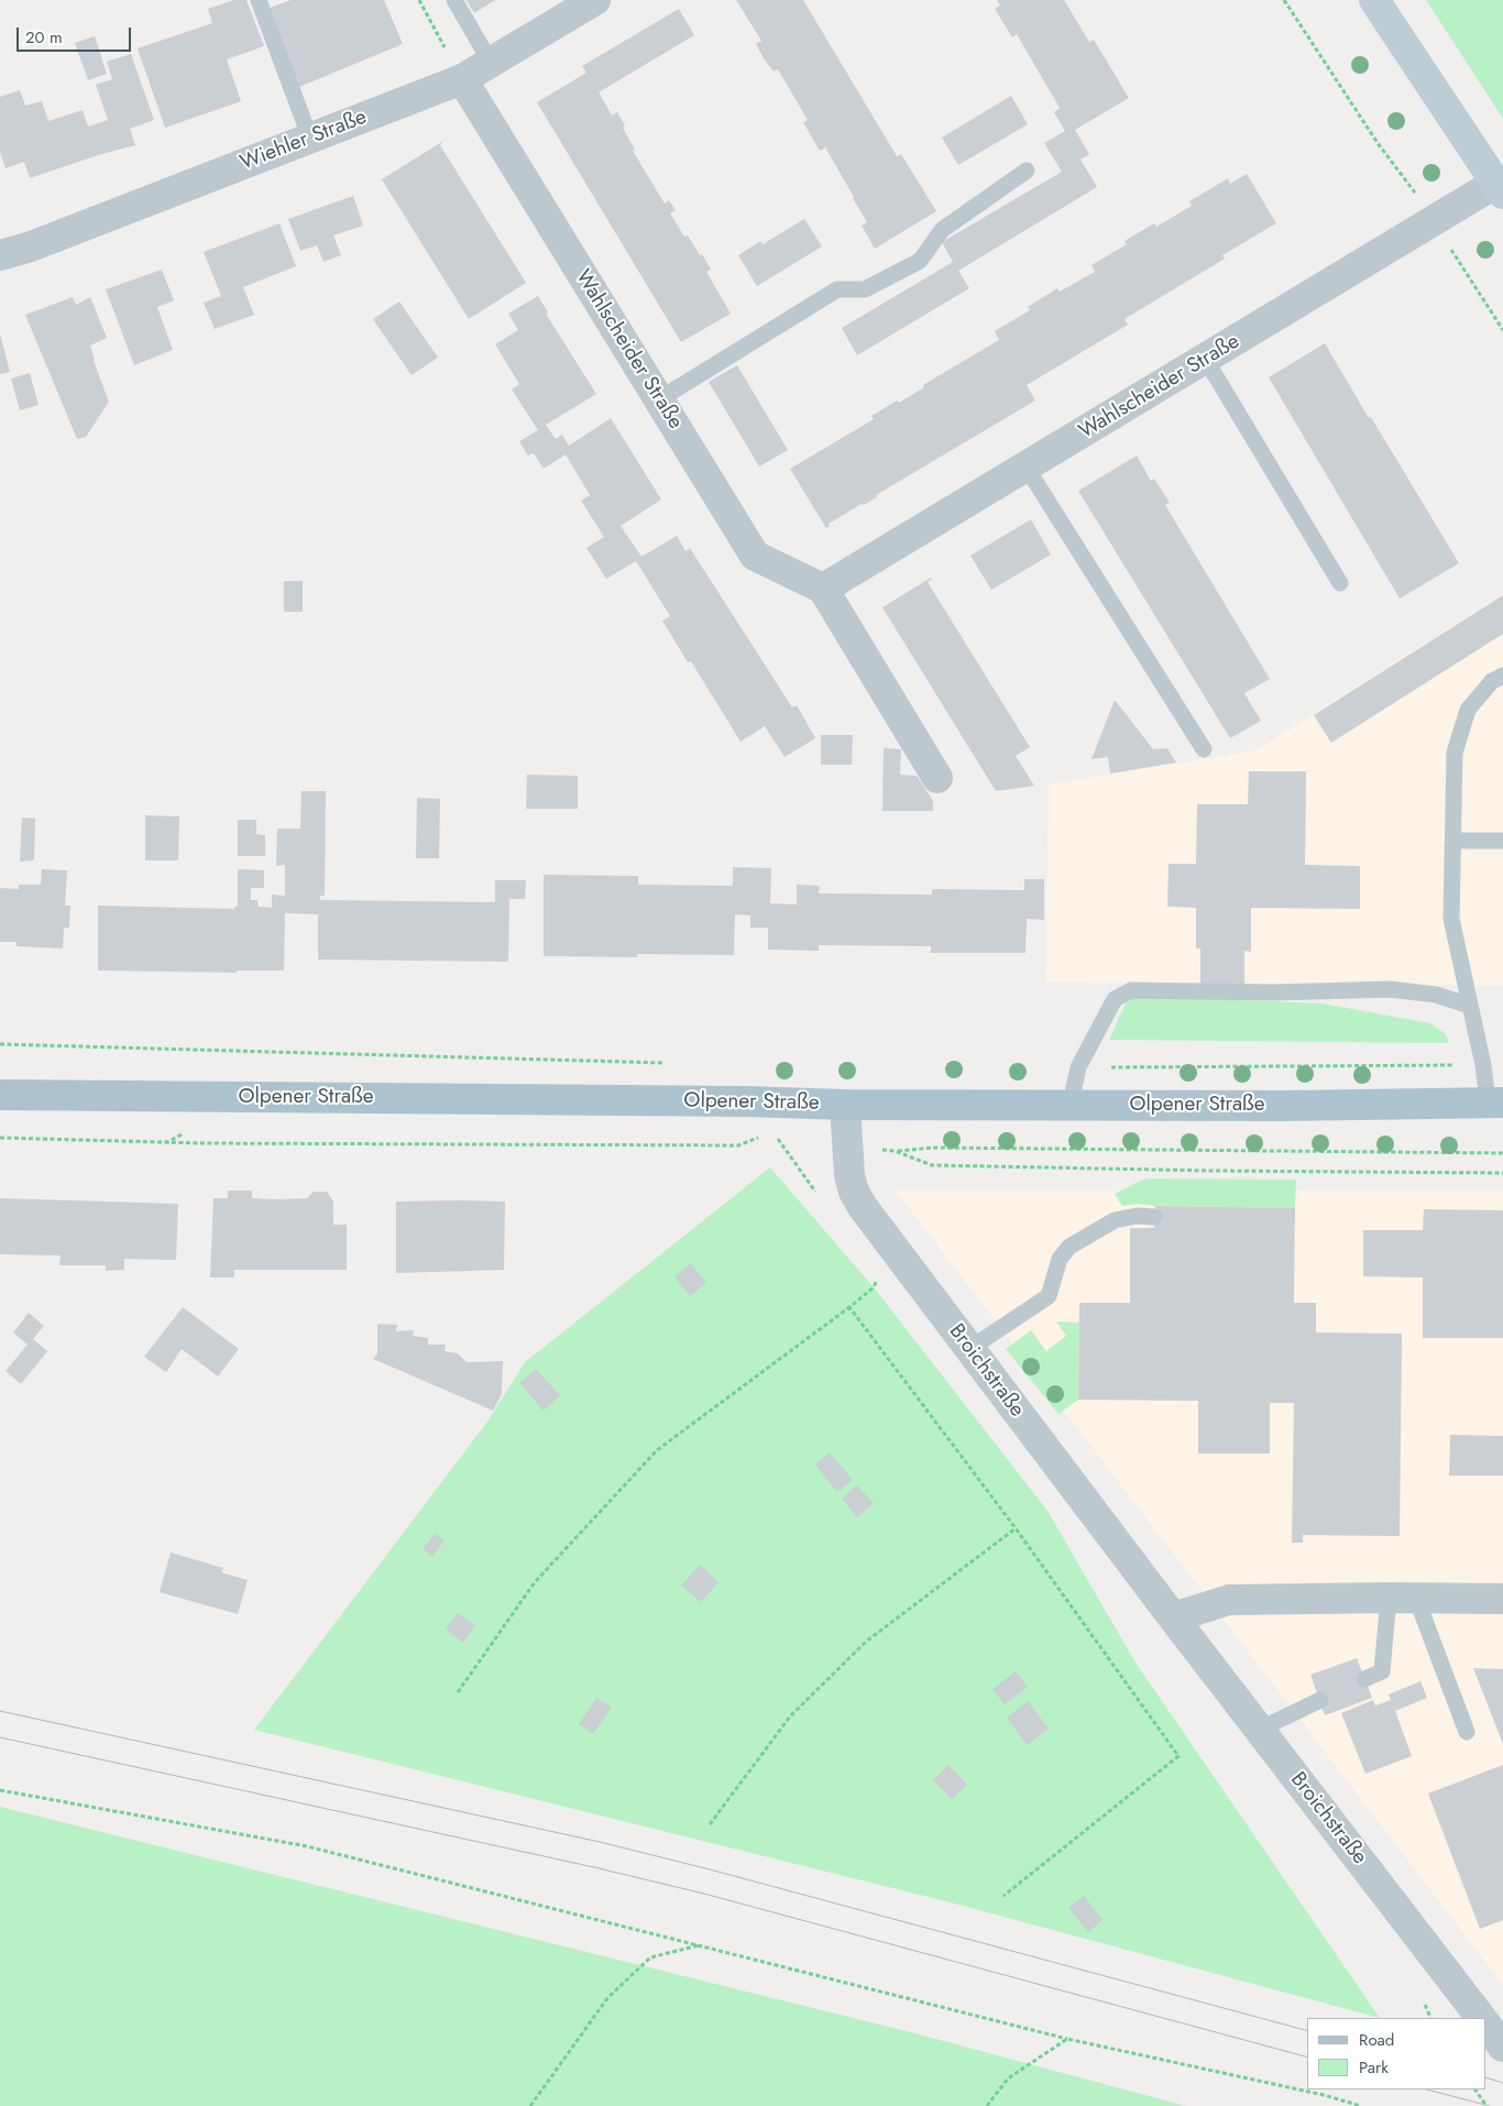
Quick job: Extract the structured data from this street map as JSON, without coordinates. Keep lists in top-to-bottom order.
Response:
{
  "streets": {
    "main road": ["Olpener Straße"],
    "street": ["Wiehler Straße", "Wahlscheider Straße", "Broichstraße"]
  },
  "crossings": [
    ["Wiehler Straße", "Wahlscheider Straße"],
    ["Olpener Straße", "Broichstraße"]
  ],
  "legend": ["Road", "Park"],
  "scale_bar": "20 m"
}
